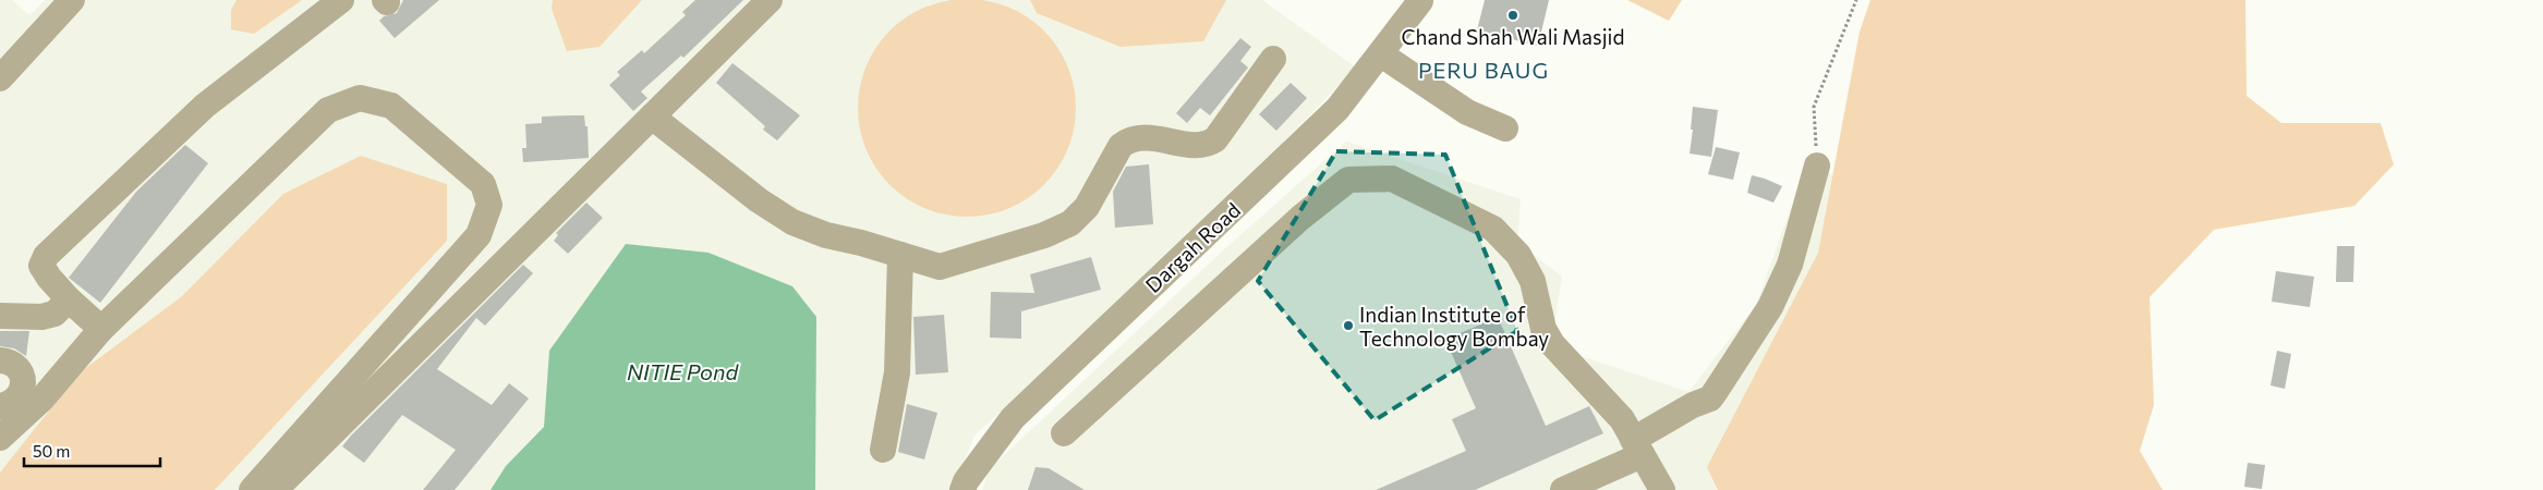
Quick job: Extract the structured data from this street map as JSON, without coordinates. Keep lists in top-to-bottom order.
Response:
{
  "streets": {
    "street": ["Dargah Road"]
  },
  "districts": ["PERU BAUG"],
  "water": ["NITIE Pond"],
  "places": ["Chand Shah Wali Masjid", "Indian Institute of Technology Bombay"],
  "scale_bar": "50 m"
}
